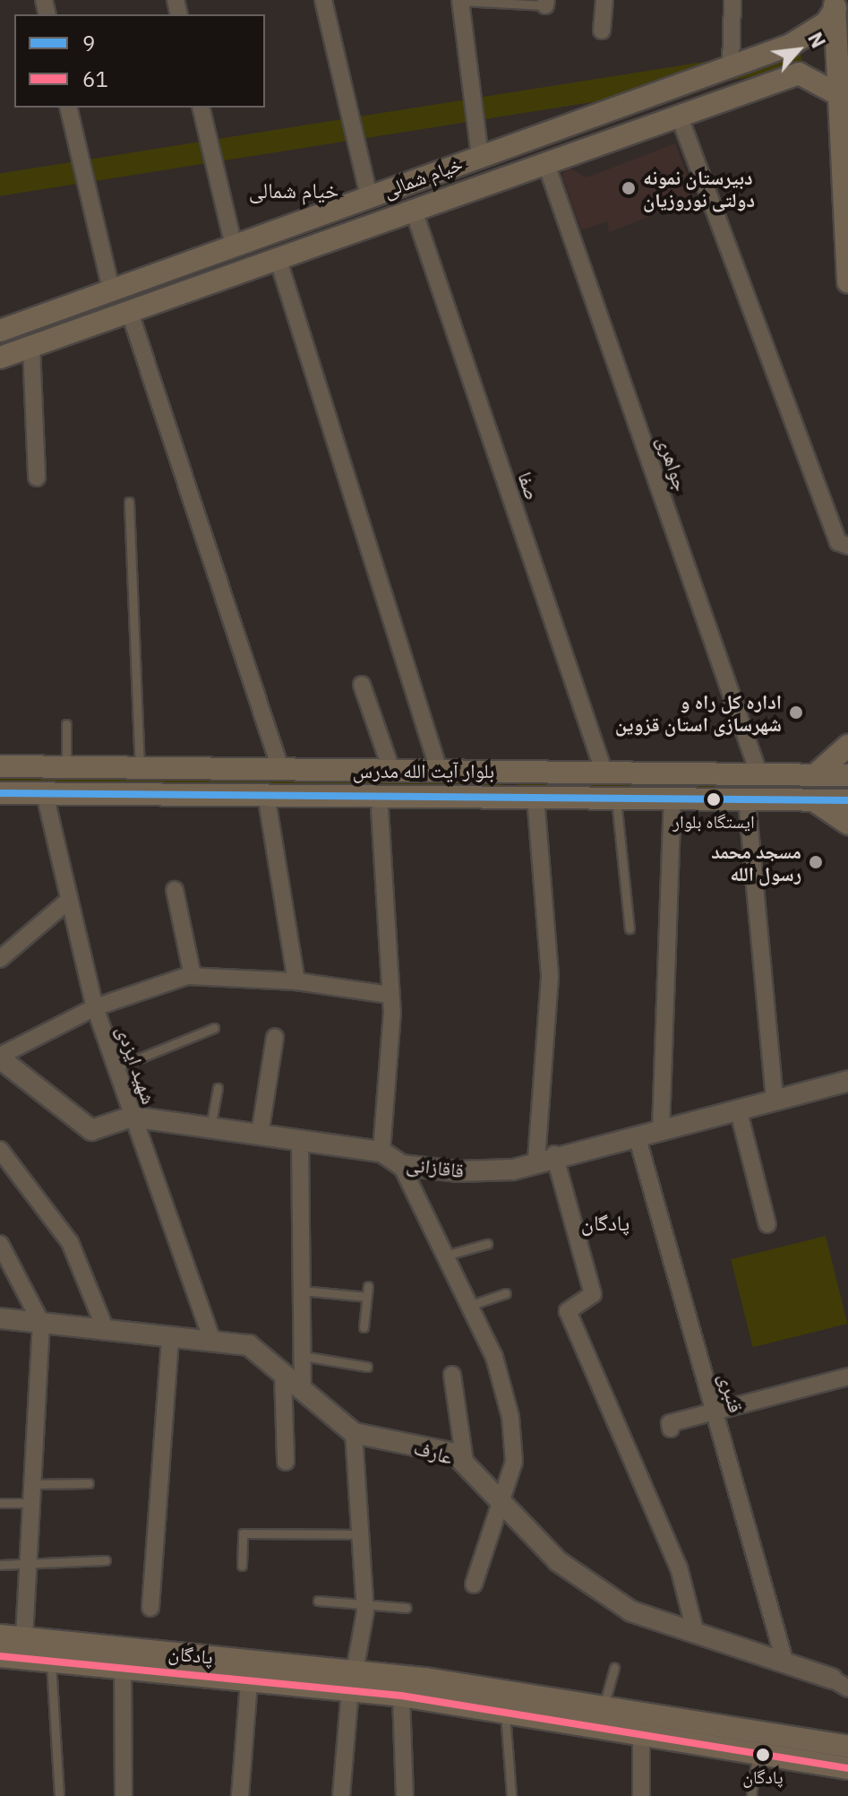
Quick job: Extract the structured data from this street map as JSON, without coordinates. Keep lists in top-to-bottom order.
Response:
{
  "streets": {
    "main road": ["خیام شمالی", "بلوار آیت الله مدرس", "پادگان"],
    "street": [
      "جواهری",
      "صفا",
      "شهید ایزدی",
      "قاقازانی",
      "قنبری",
      "عارف"
    ]
  },
  "crossings": [
    ["خیام شمالی", "جواهری"],
    ["خیام شمالی", "صفا"],
    ["جواهری", "بلوار آیت الله مدرس"],
    ["صفا", "بلوار آیت الله مدرس"],
    ["بلوار آیت الله مدرس", "شهید ایزدی"],
    ["شهید ایزدی", "قاقازانی"],
    ["شهید ایزدی", "عارف"],
    ["قاقازانی", "قنبری"],
    ["قنبری", "عارف"]
  ],
  "districts": ["خیام شمالی", "پادگان"],
  "places": [
    "دبیرستان نمونه دولتی نوروزیان",
    "اداره کل راه و شهرسازی استان قزوین",
    "ایستگاه بلوار",
    "مسجد محمد رسول الله",
    "پادگان"
  ],
  "lines": ["transit line 9", "transit line 61"],
  "legend": ["9", "61"],
  "north": "top right"
}
